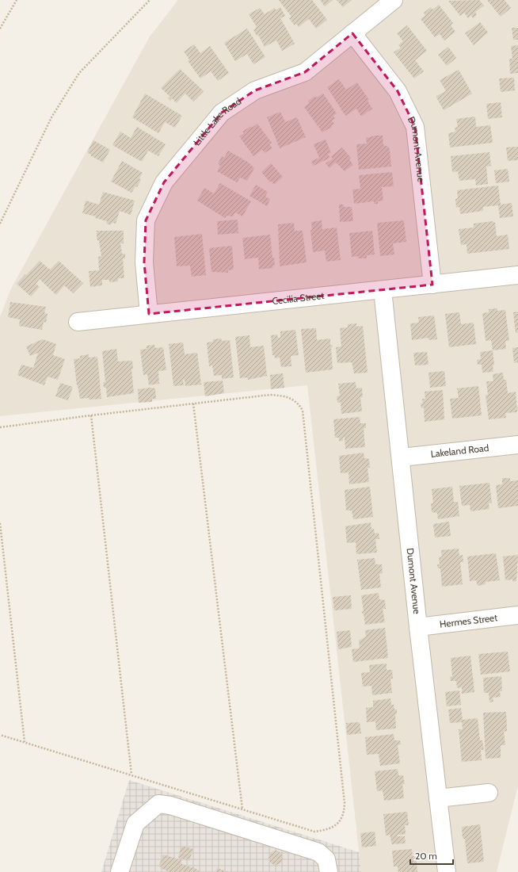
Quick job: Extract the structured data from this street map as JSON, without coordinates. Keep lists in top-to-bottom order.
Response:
{
  "streets": {
    "street": [
      "Little Lake Road",
      "Dumont Avenue",
      "Cecilia Street",
      "Lakeland Road",
      "Hermes Street"
    ]
  },
  "crossings": [
    ["Little Lake Road", "Dumont Avenue"],
    ["Little Lake Road", "Cecilia Street"],
    ["Dumont Avenue", "Cecilia Street"],
    ["Dumont Avenue", "Lakeland Road"],
    ["Dumont Avenue", "Hermes Street"]
  ],
  "scale_bar": "20 m"
}
